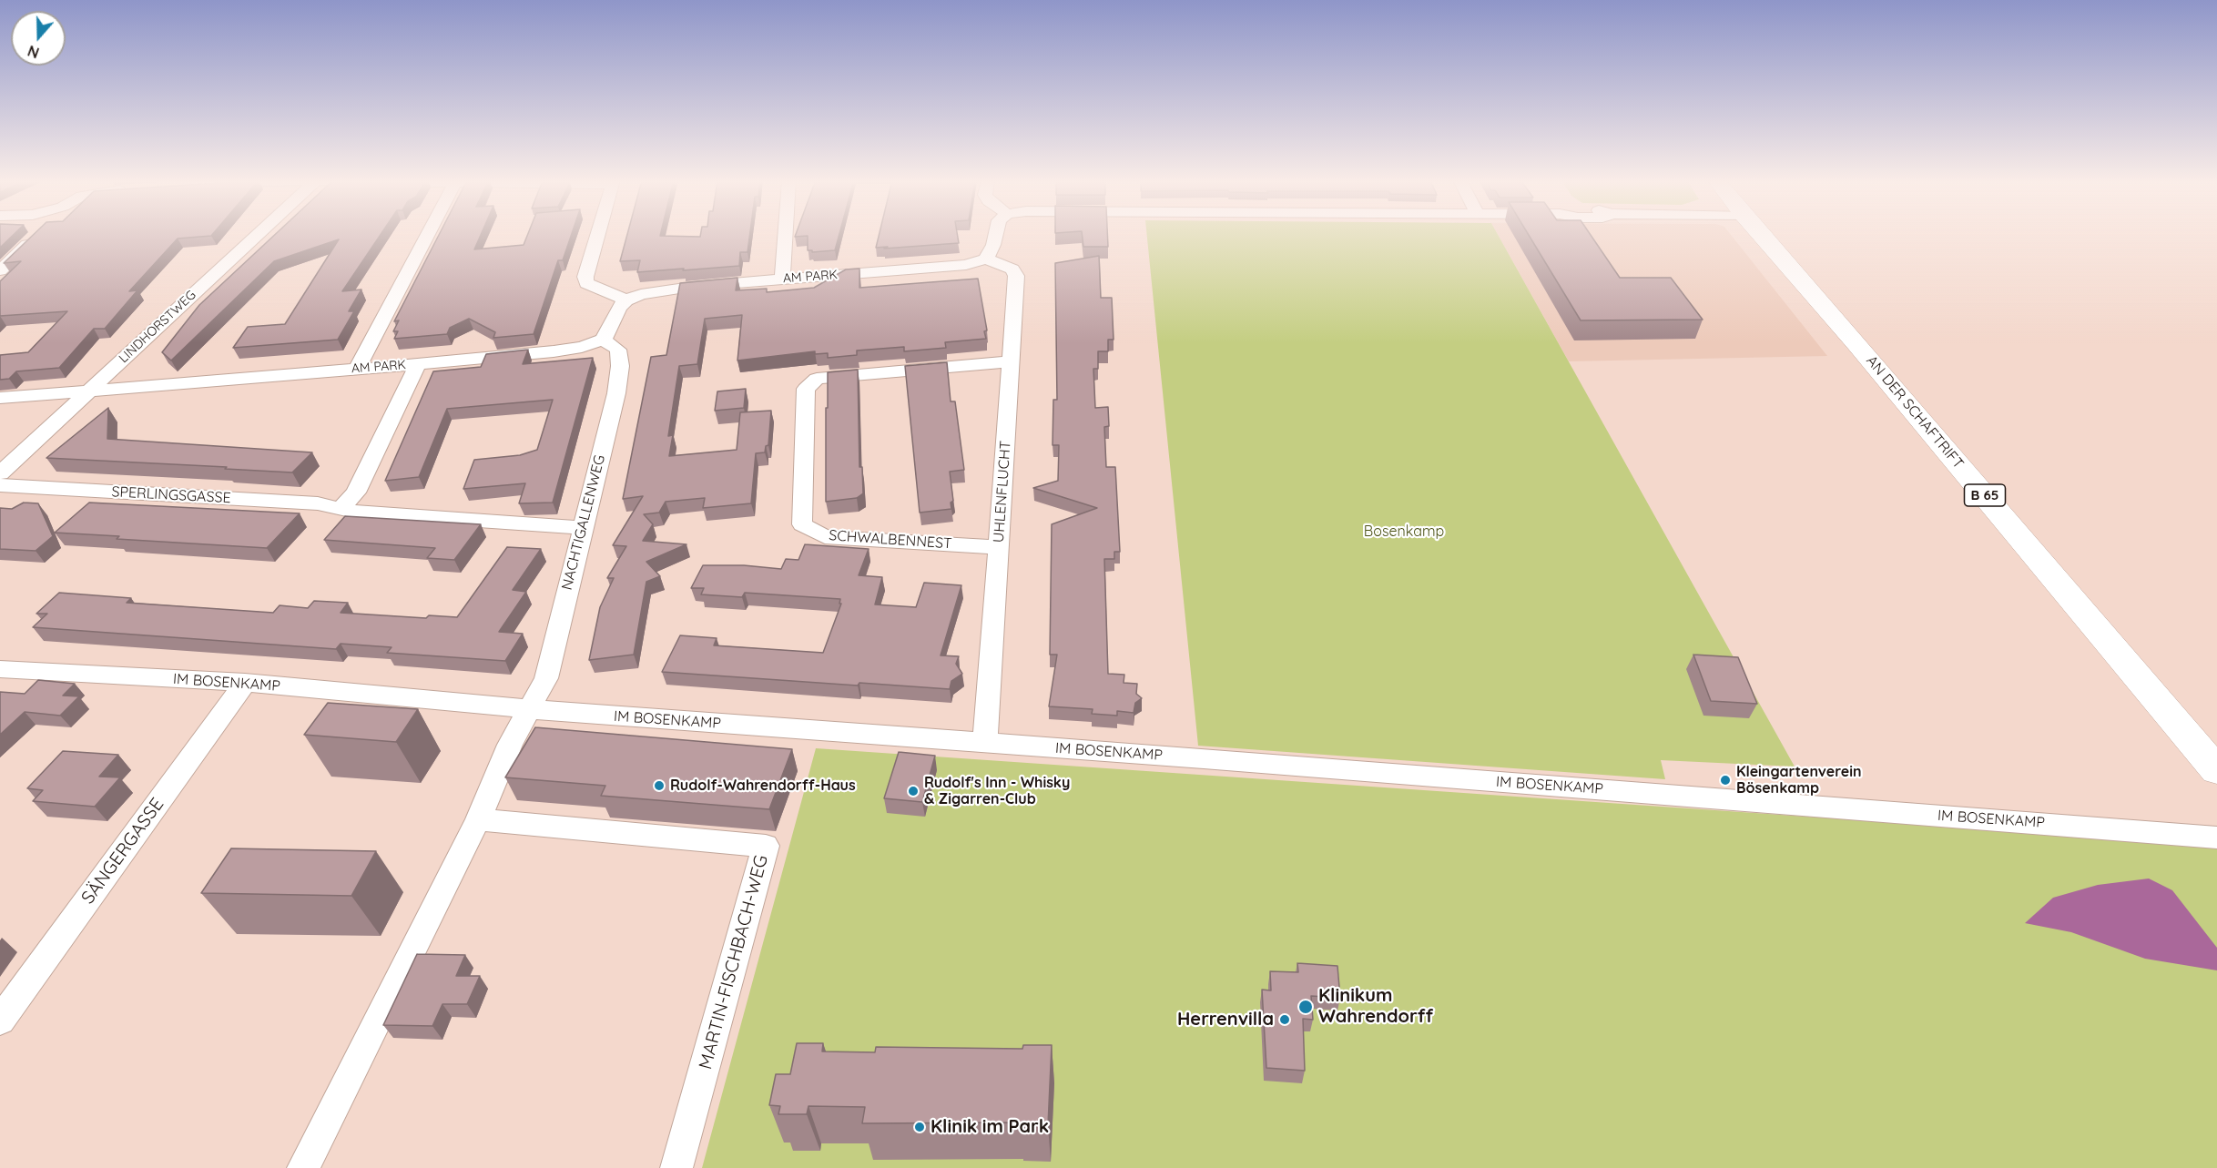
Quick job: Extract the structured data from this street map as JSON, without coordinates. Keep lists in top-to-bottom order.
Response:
{
  "streets": {
    "main road": ["AN DER SCHAFTRIFT", "B 65"],
    "street": [
      "AM PARK",
      "LINDHORSTWEG",
      "UHLENFLUCHT",
      "SPERLINGSGASSE",
      "NACHTIGALLENWEG",
      "SCHWALBENNEST",
      "IM BOSENKAMP",
      "SÄNGERGASSE",
      "MARTIN-FISCHBACH-WEG"
    ]
  },
  "crossings": [
    ["AM PARK", "LINDHORSTWEG"],
    ["AM PARK", "UHLENFLUCHT"],
    ["AM PARK", "NACHTIGALLENWEG"],
    ["UHLENFLUCHT", "SCHWALBENNEST"],
    ["UHLENFLUCHT", "IM BOSENKAMP"],
    ["SPERLINGSGASSE", "NACHTIGALLENWEG"],
    ["NACHTIGALLENWEG", "IM BOSENKAMP"],
    ["IM BOSENKAMP", "SÄNGERGASSE"]
  ],
  "parks": ["Bosenkamp"],
  "places": [
    "Kleingartenverein Bösenkamp",
    "Rudolf-Wahrendorff-Haus",
    "Rudolf's Inn - Whisky & Zigarren-Club",
    "Klinikum Wahrendorff",
    "Herrenvilla",
    "Klinik im Park"
  ],
  "north": "bottom"
}
